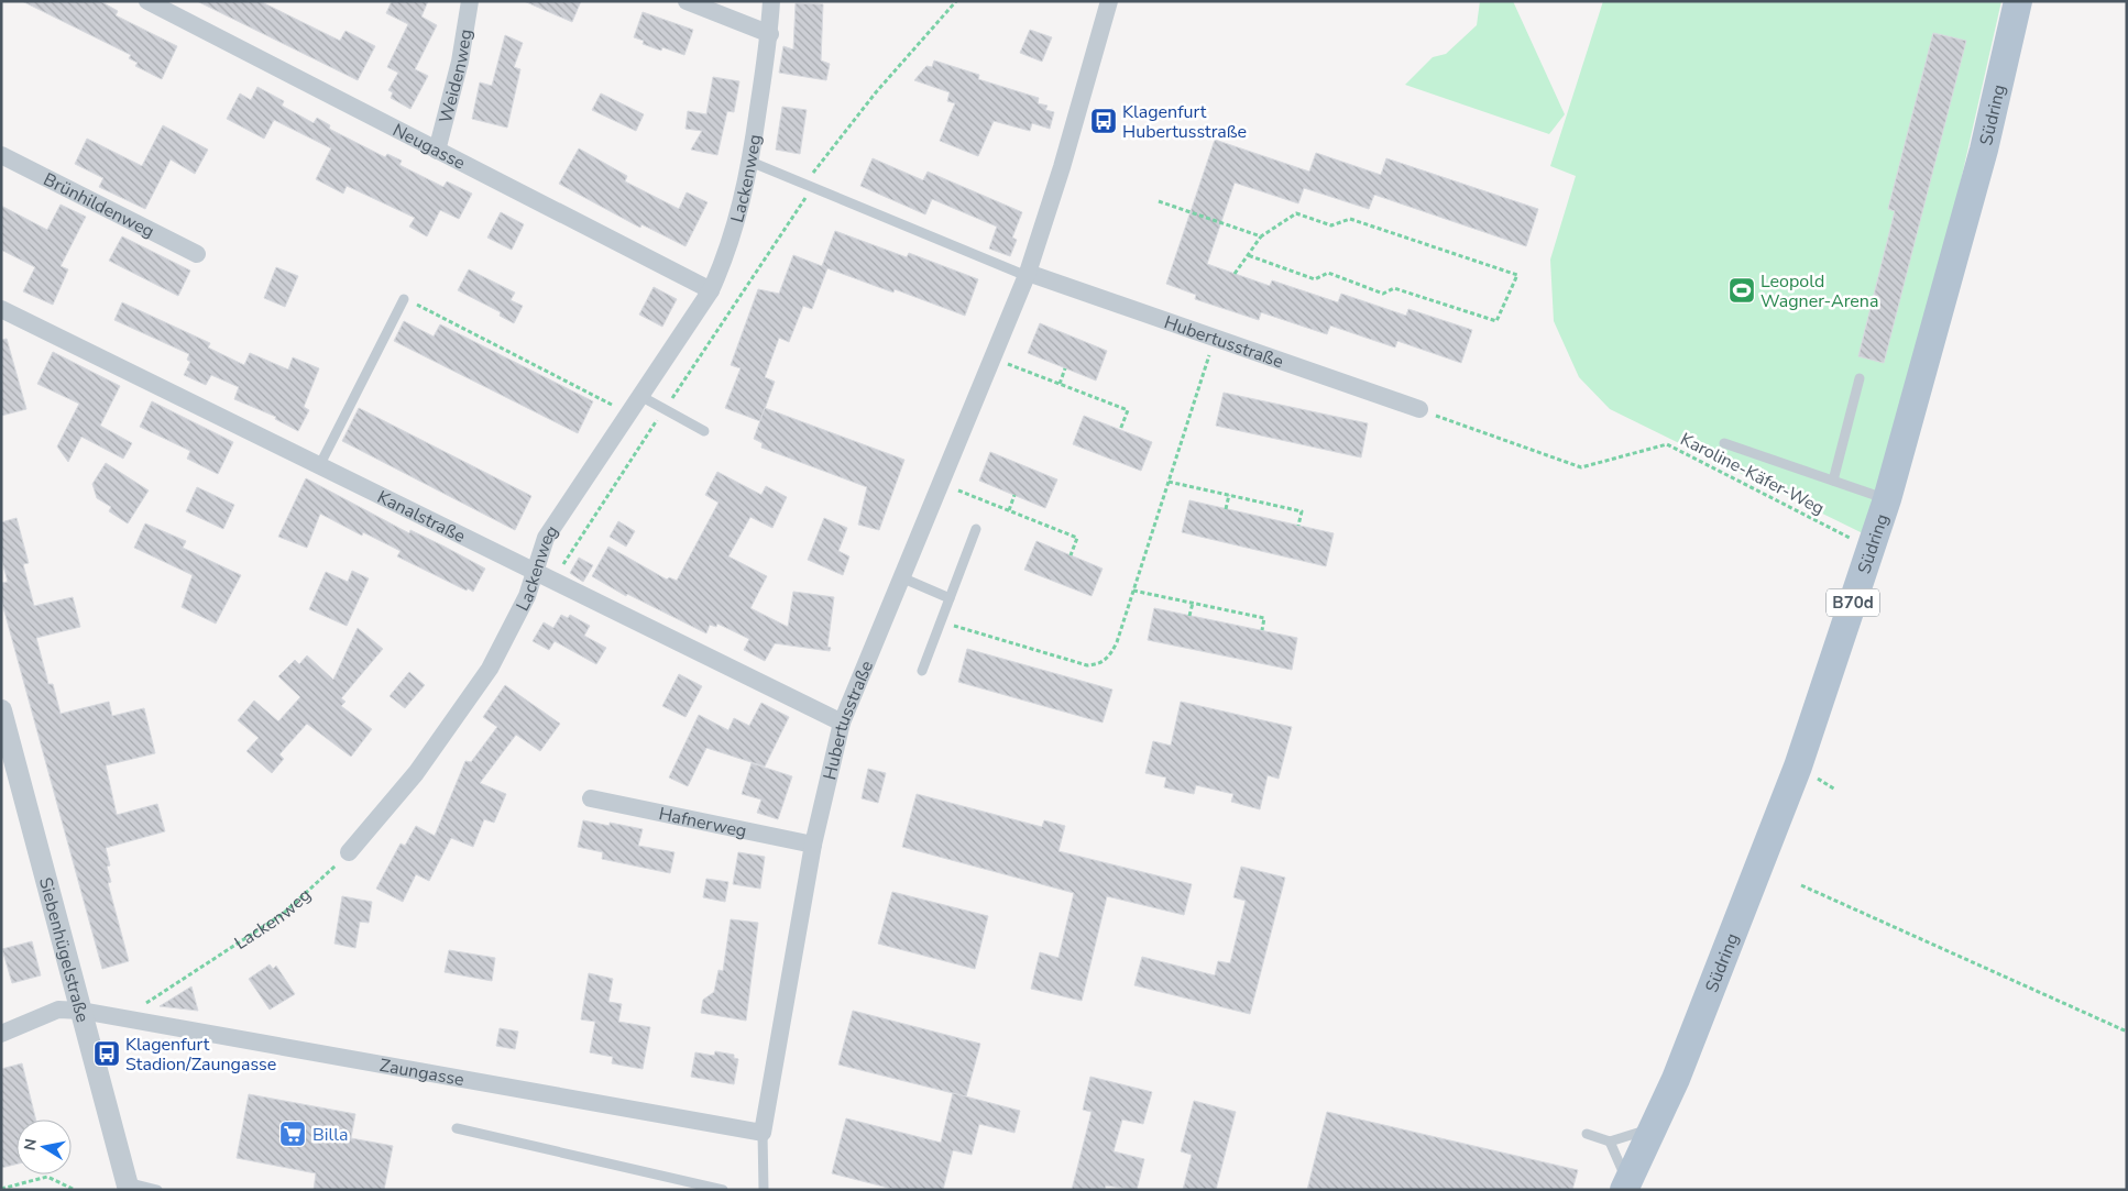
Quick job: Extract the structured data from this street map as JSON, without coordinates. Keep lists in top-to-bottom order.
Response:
{
  "streets": {
    "main road": ["Südring", "B70d"],
    "street": [
      "Weidenweg",
      "Neugasse",
      "Lackenweg",
      "Brünhildenweg",
      "Hubertusstraße",
      "Kanalstraße",
      "Hafnerweg",
      "Siebenhügelstraße",
      "Zaungasse"
    ],
    "path": ["Karoline-Käfer-Weg"]
  },
  "crossings": [
    ["Weidenweg", "Neugasse"],
    ["Neugasse", "Lackenweg"],
    ["Lackenweg", "Hubertusstraße"],
    ["Lackenweg", "Kanalstraße"],
    ["Lackenweg", "Zaungasse"],
    ["Hubertusstraße", "Karoline-Käfer-Weg"],
    ["Hubertusstraße", "Kanalstraße"],
    ["Hubertusstraße", "Hafnerweg"],
    ["Hubertusstraße", "Zaungasse"],
    ["Siebenhügelstraße", "Zaungasse"]
  ],
  "places": {
    "bus stop": ["Klagenfurt Hubertusstraße", "Klagenfurt Stadion/Zaungasse"],
    "sports": ["Leopold Wagner-Arena"],
    "supermarket": ["Billa"]
  },
  "north": "left"
}
